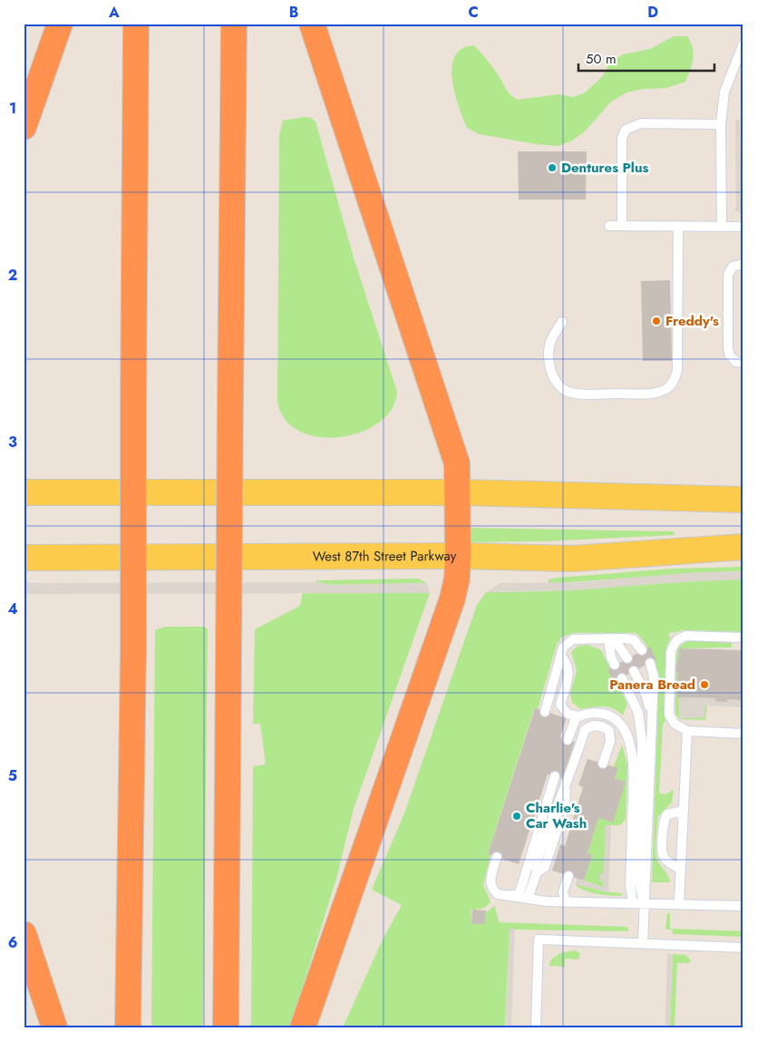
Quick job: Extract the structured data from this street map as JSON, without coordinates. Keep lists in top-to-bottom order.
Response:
{
  "streets": {
    "main road": ["West 87th Street Parkway"]
  },
  "places": [
    "Dentures Plus",
    "Freddy's",
    "Panera Bread",
    "Charlie's Car Wash"
  ],
  "scale_bar": "50 m",
  "grid": {
    "columns": [
      "A",
      "B",
      "C",
      "D"
    ],
    "rows": [
      "1",
      "2",
      "3",
      "4",
      "5",
      "6"
    ]
  }
}
